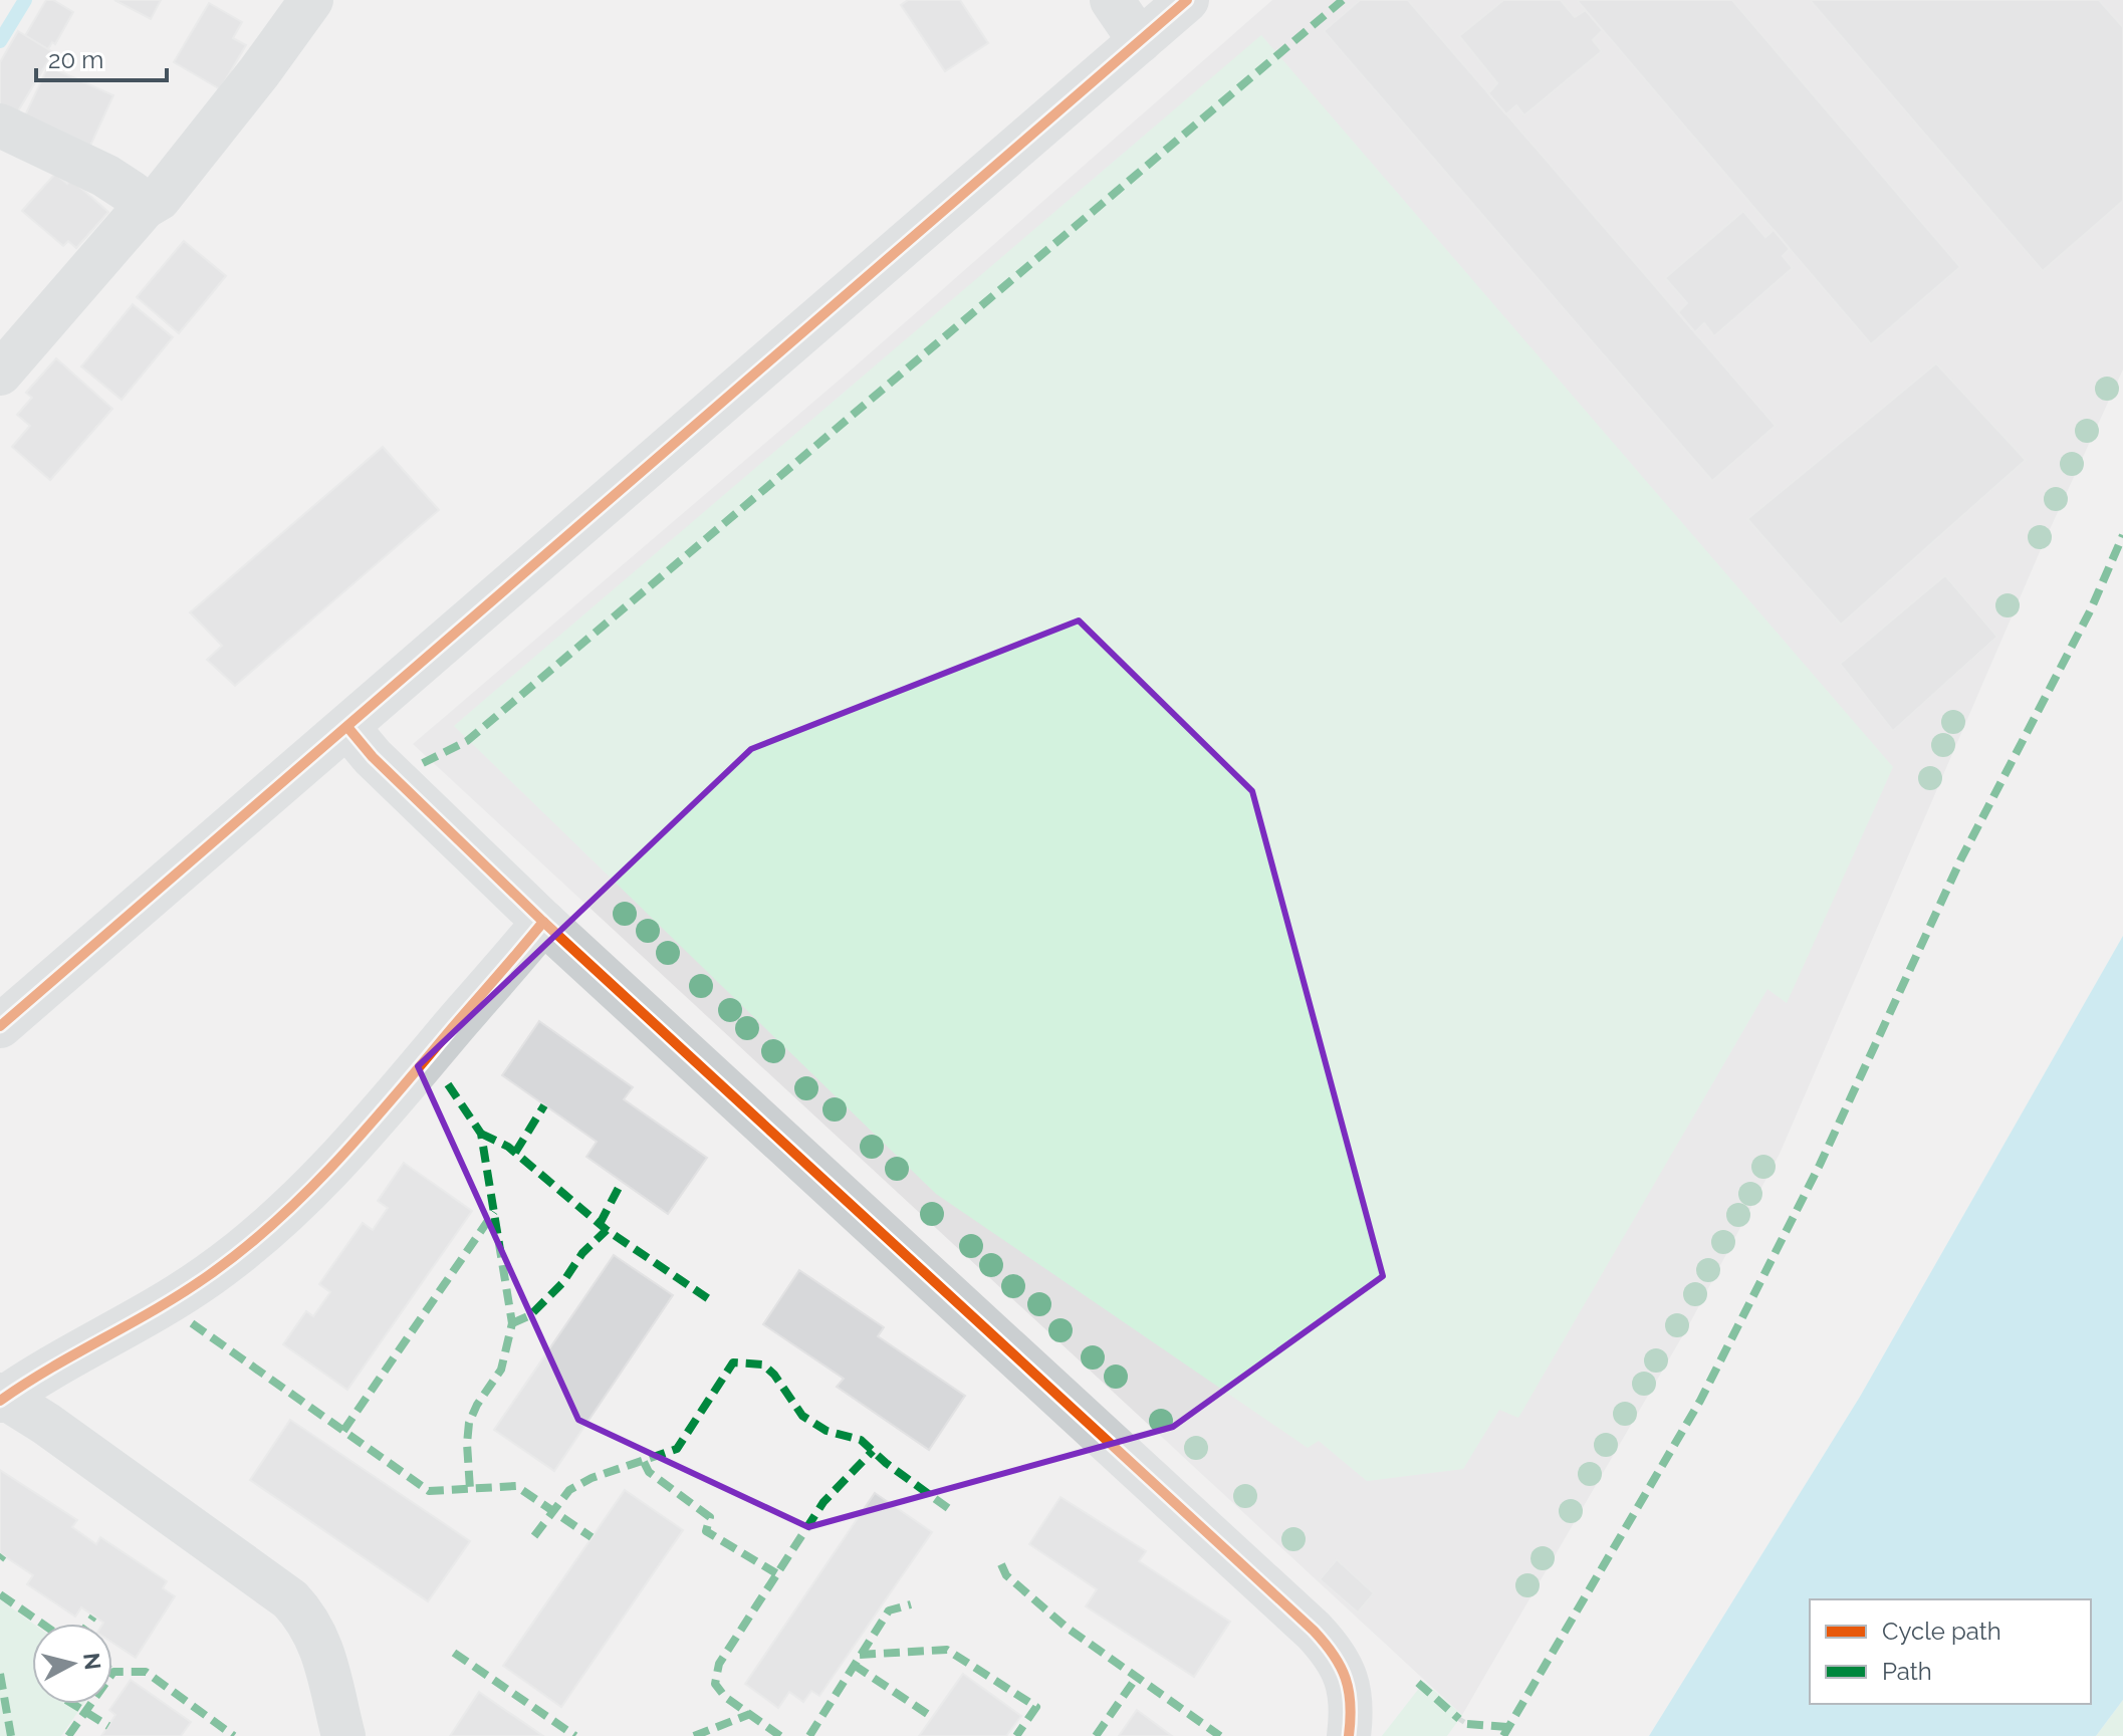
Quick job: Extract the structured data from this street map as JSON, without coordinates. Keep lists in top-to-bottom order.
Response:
{
  "legend": ["Cycle path", "Path"],
  "scale_bar": "20 m",
  "north": "right"
}
